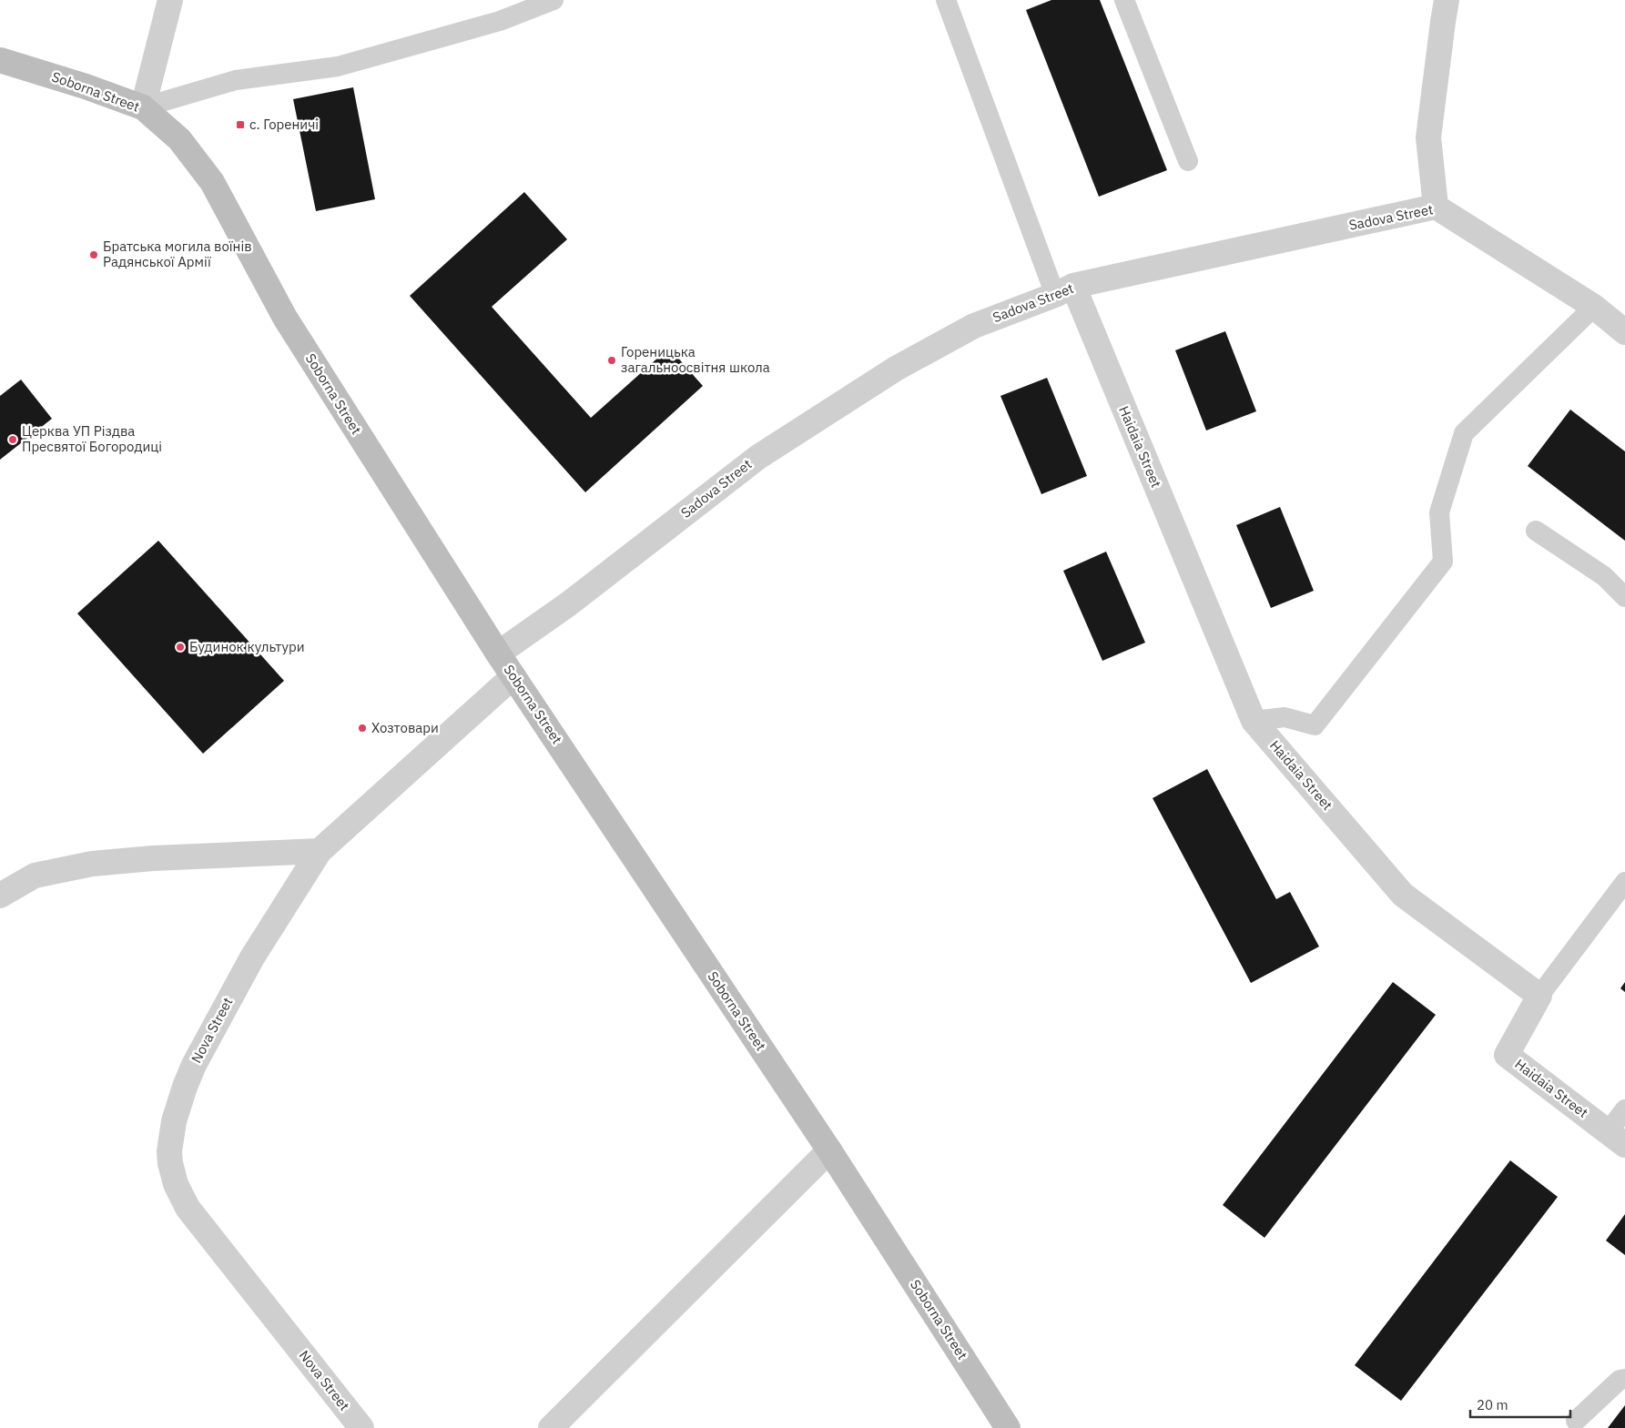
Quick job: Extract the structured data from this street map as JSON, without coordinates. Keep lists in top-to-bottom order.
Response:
{
  "streets": {
    "main road": ["Soborna Street"],
    "street": ["Sadova Street", "Haidaia Street", "Nova Street"]
  },
  "crossings": [
    ["Soborna Street", "Sadova Street"],
    ["Soborna Street", "Nova Street"],
    ["Sadova Street", "Haidaia Street"]
  ],
  "places": {
    "transit": ["с. Гореничі"],
    "other": [
      "Братська могила воїнів Радянської Армії",
      "Гореницька загальноосвітня школа",
      "Церква УП Різдва Пресвятої Богородиці",
      "Будинок культури",
      "Хозтовари"
    ]
  },
  "scale_bar": "20 m"
}
